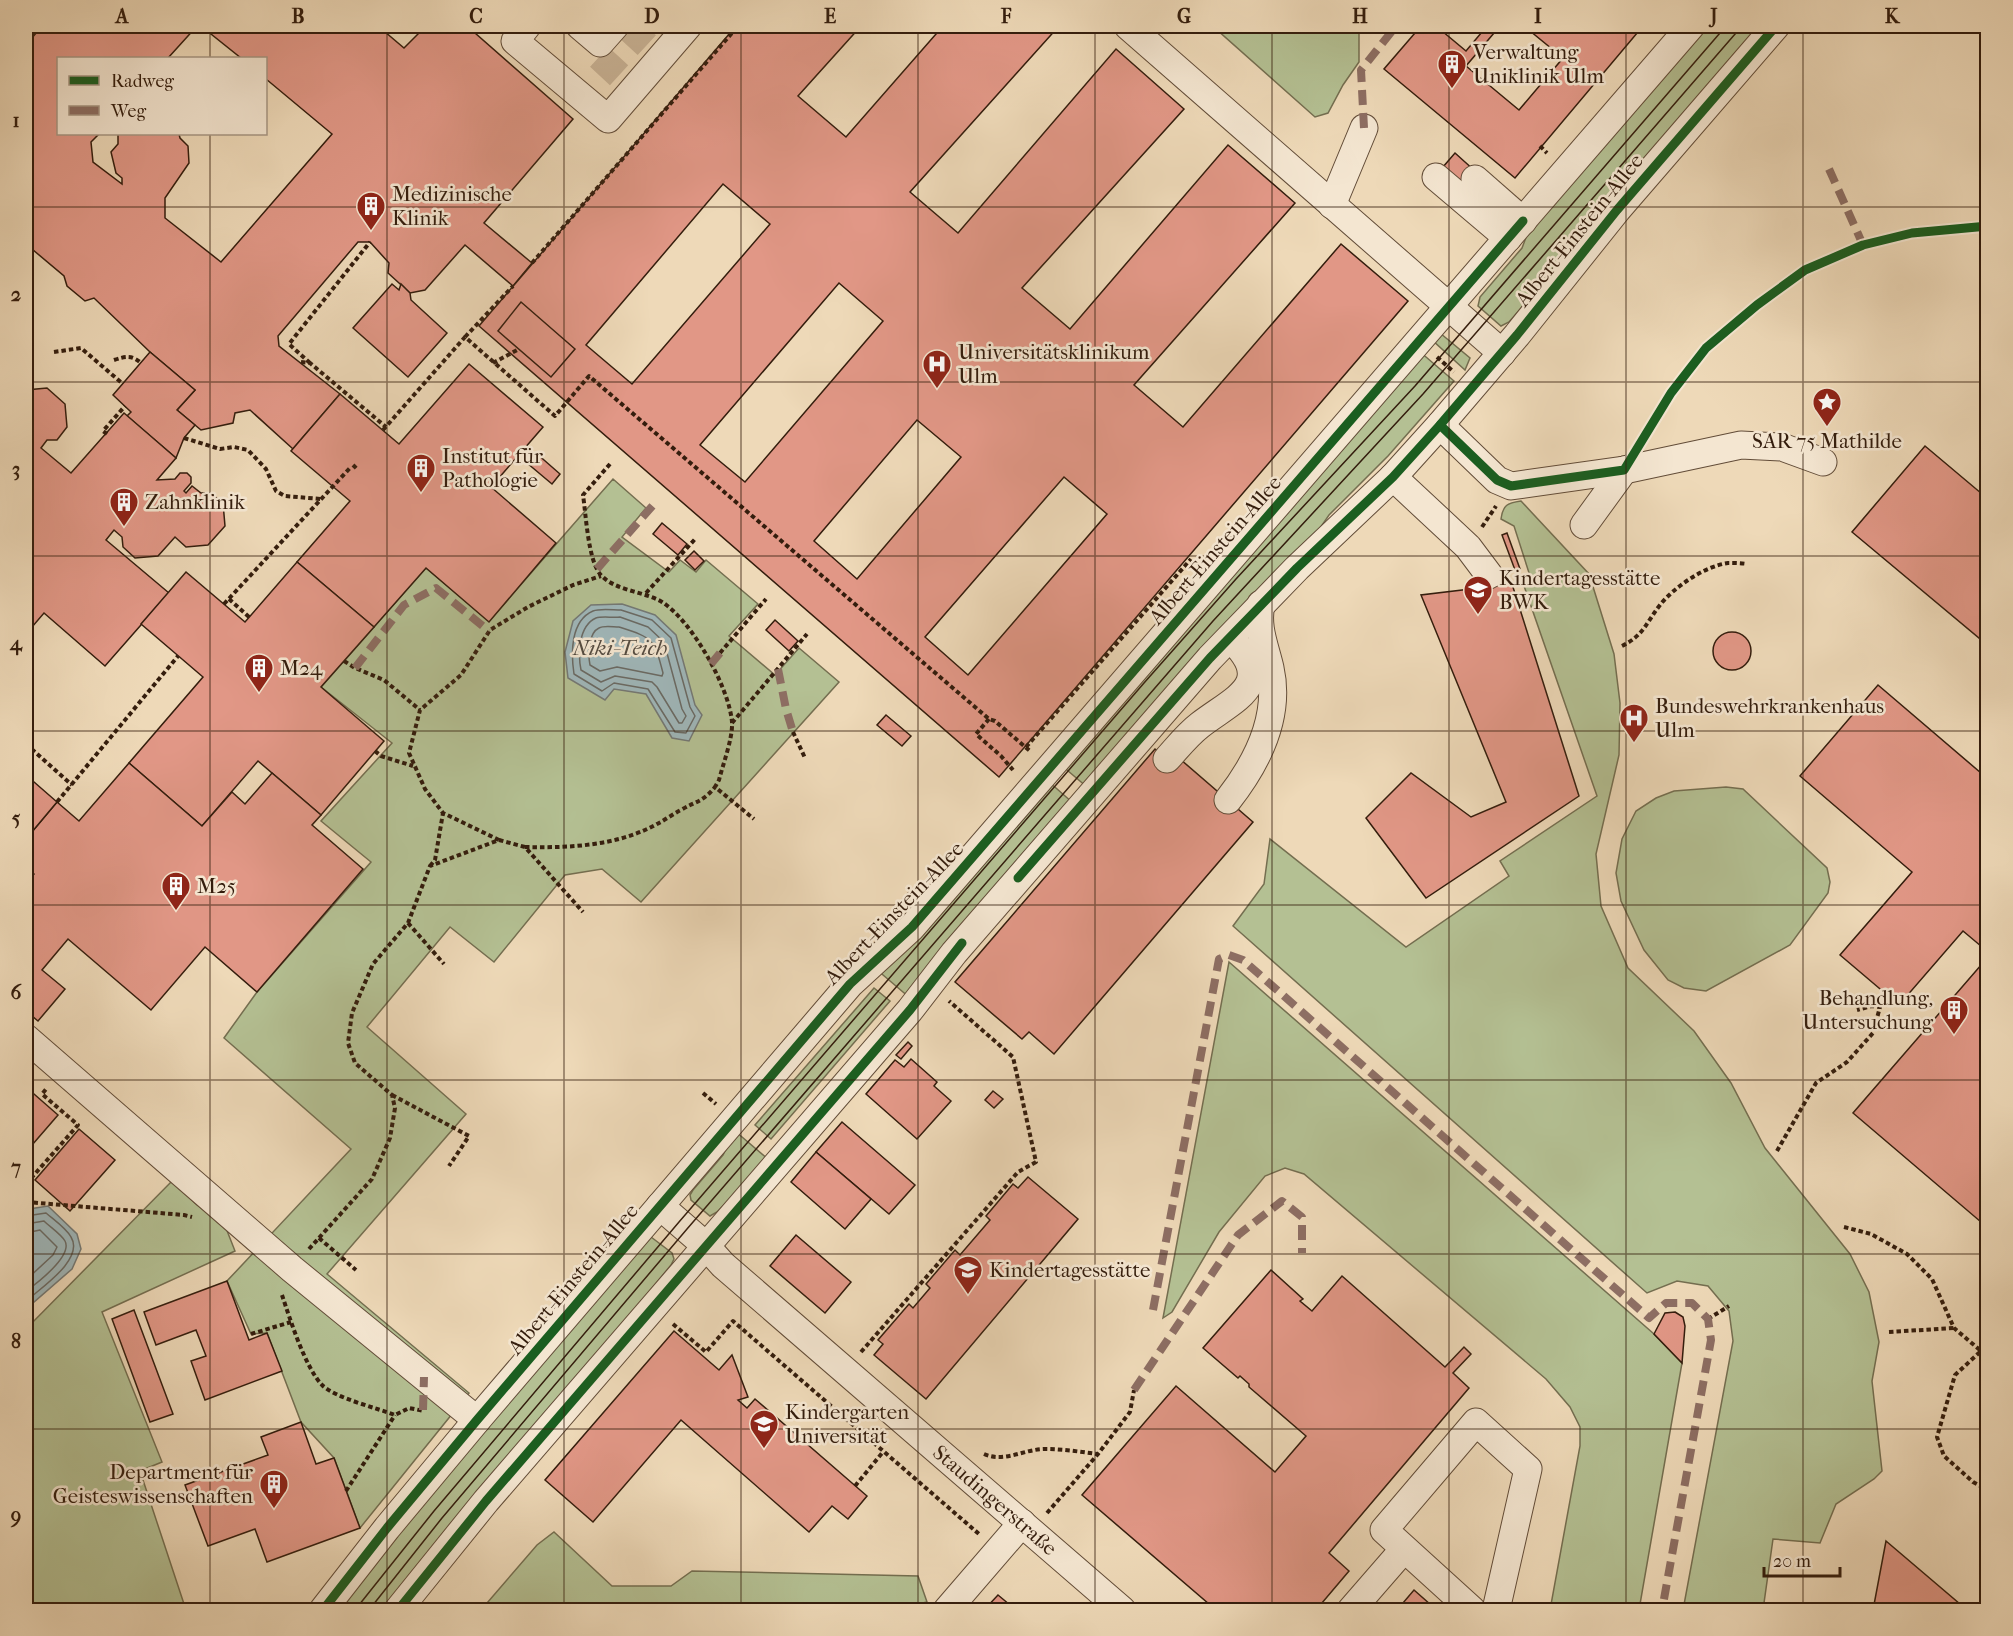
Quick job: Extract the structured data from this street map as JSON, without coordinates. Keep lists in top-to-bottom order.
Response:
{
  "streets": {
    "street": ["Albert-Einstein-Allee", "Staudingerstraße"]
  },
  "crossings": [
    ["Albert-Einstein-Allee", "Staudingerstraße"]
  ],
  "water": ["Niki-Teich"],
  "places": {
    "building": [
      "Verwaltung Uniklinik Ulm",
      "Medizinische Klinik",
      "Institut für Pathologie",
      "Zahnklinik",
      "M24",
      "M25",
      "Behandlung, Untersuchung",
      "Department für Geisteswissenschaften"
    ],
    "hospital": ["Universitätsklinikum Ulm", "Bundeswehrkrankenhaus Ulm"],
    "place": ["SAR 75 Mathilde"],
    "school or university": ["Kindertagesstätte BWK", "Kindertagesstätte", "Kindergarten Universität"]
  },
  "legend": ["Radweg", "Weg"],
  "scale_bar": "20 m",
  "grid": {
    "columns": [
      "A",
      "B",
      "C",
      "D",
      "E",
      "F",
      "G",
      "H",
      "I",
      "J",
      "K"
    ],
    "rows": [
      "1",
      "2",
      "3",
      "4",
      "5",
      "6",
      "7",
      "8",
      "9"
    ]
  }
}
